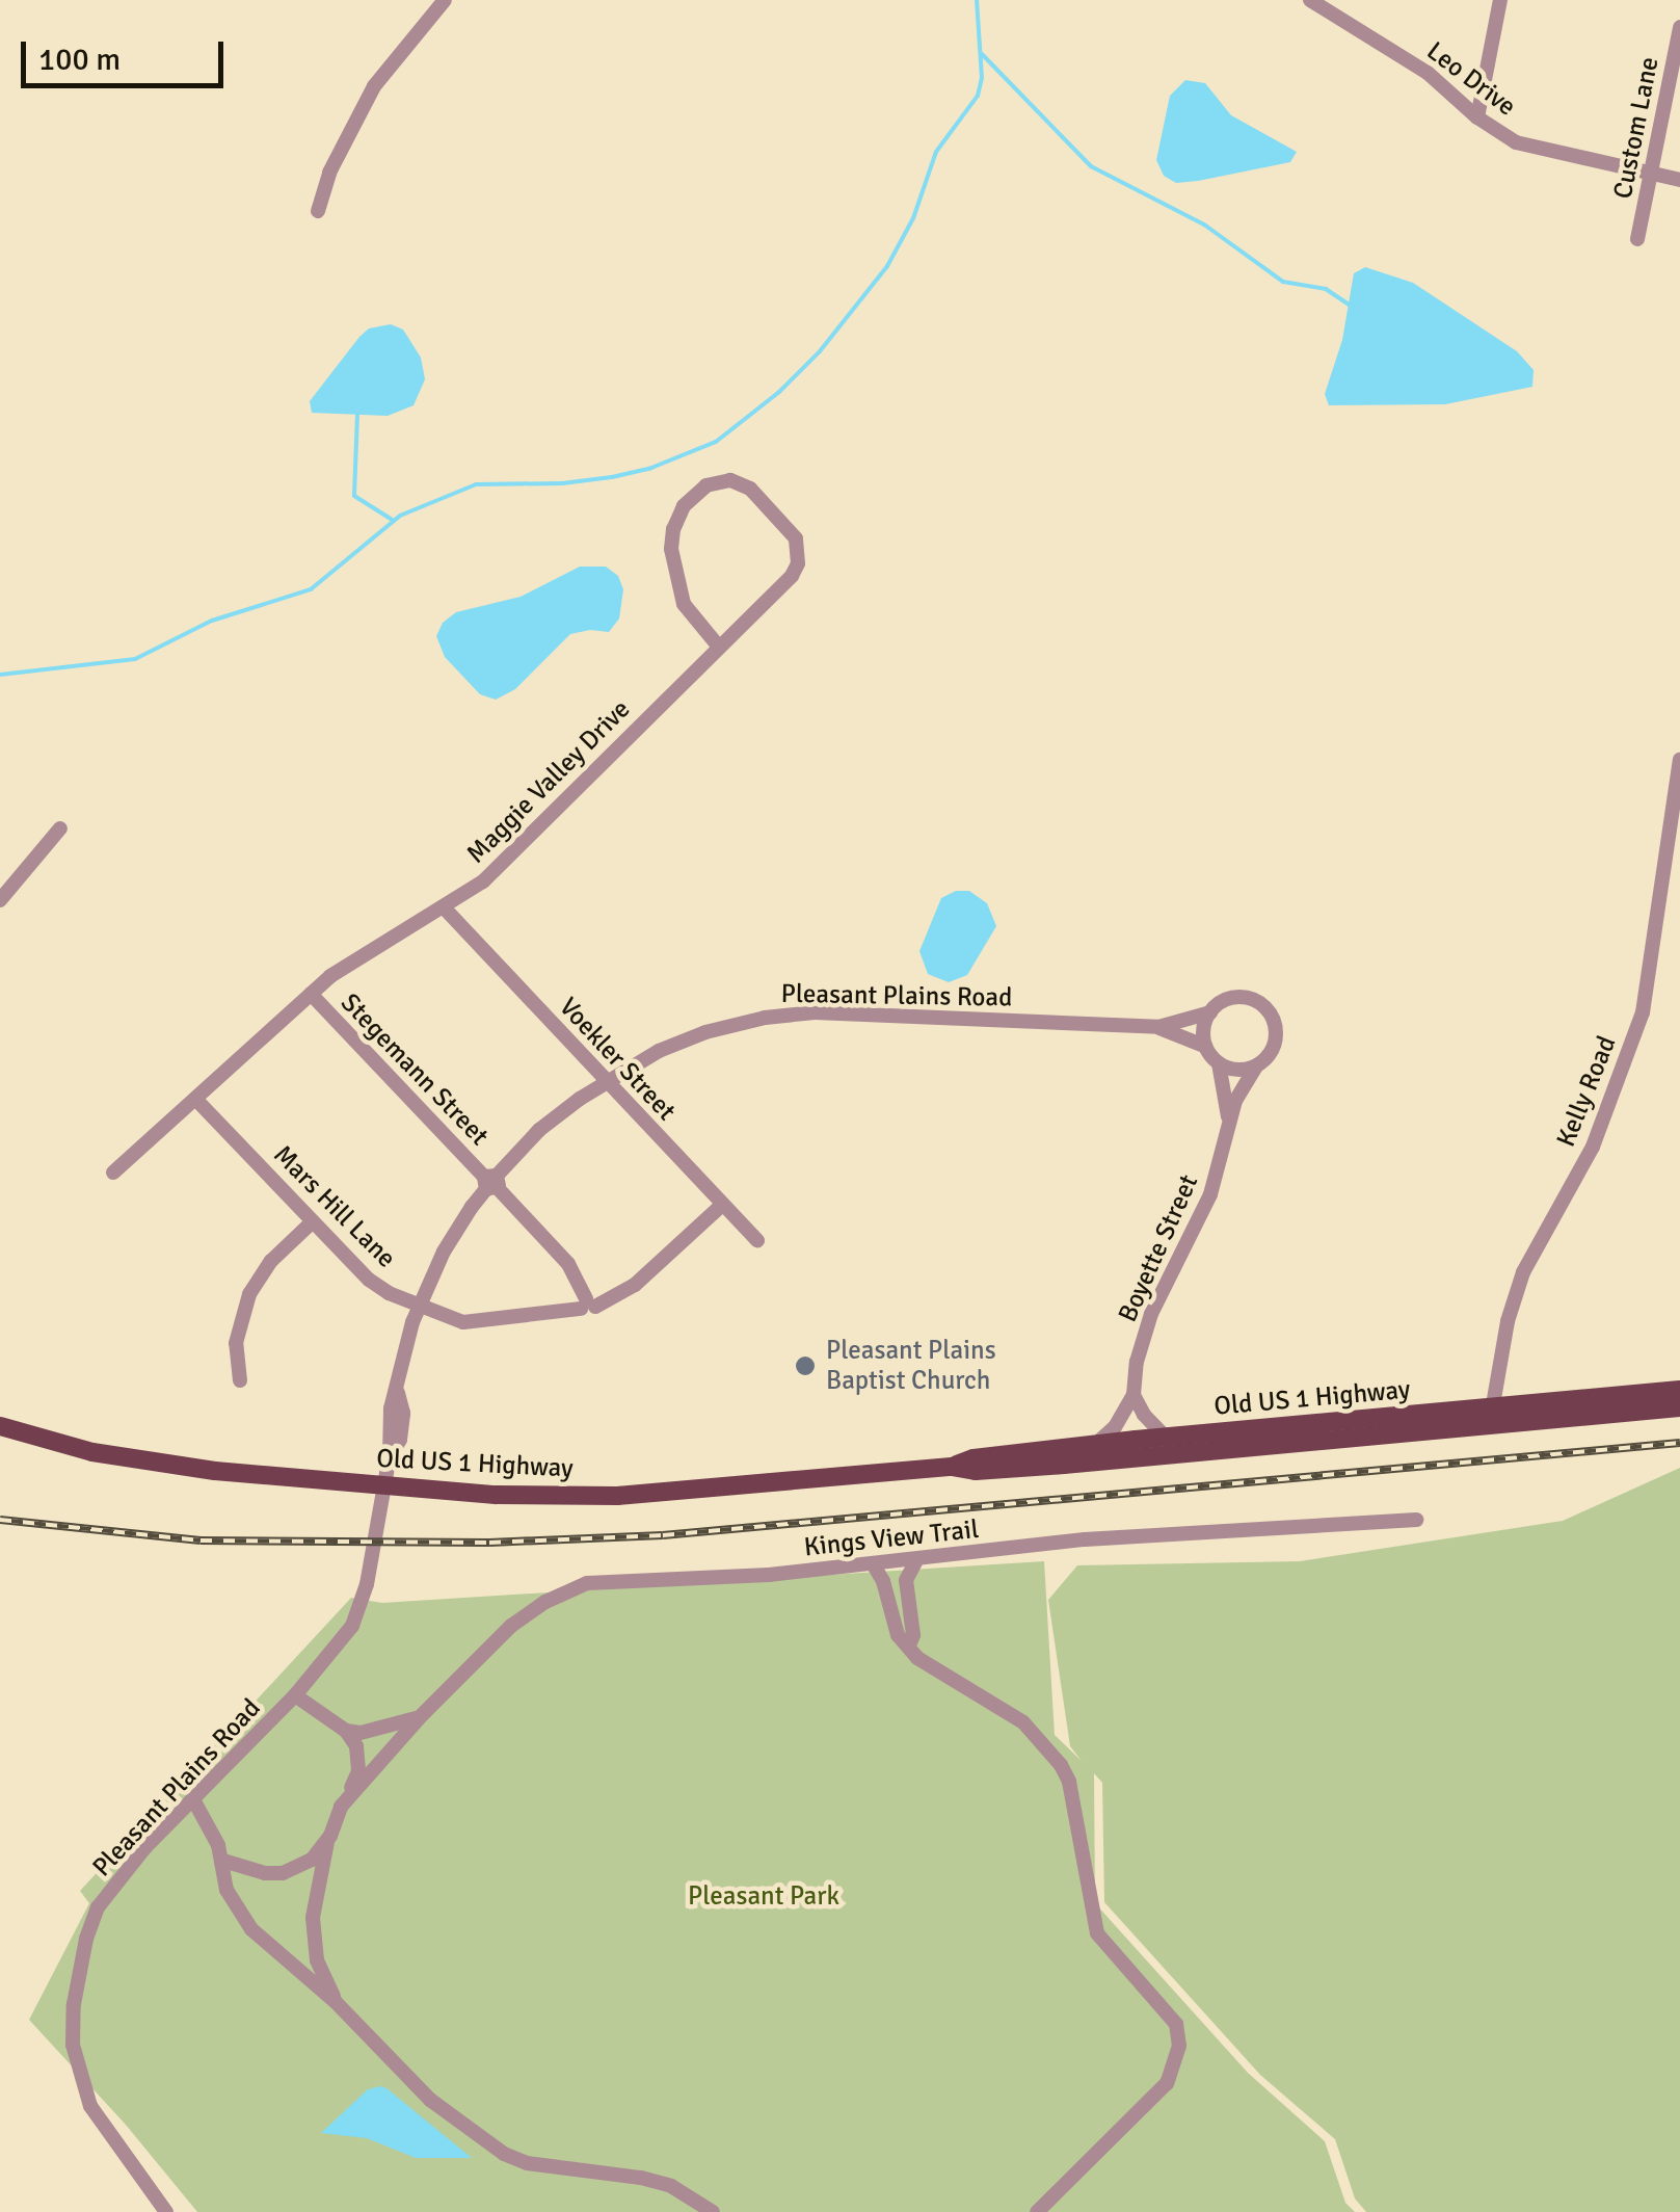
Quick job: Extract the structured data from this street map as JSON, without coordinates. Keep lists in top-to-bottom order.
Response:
{
  "streets": {
    "main road": ["Old US 1 Highway"],
    "street": [
      "Leo Drive",
      "Custom Lane",
      "Maggie Valley Drive",
      "Pleasant Plains Road",
      "Voekler Street",
      "Stegemann Street",
      "Kelly Road",
      "Mars Hill Lane",
      "Boyette Street",
      "Kings View Trail"
    ]
  },
  "crossings": [
    ["Leo Drive", "Custom Lane"],
    ["Maggie Valley Drive", "Voekler Street"],
    ["Maggie Valley Drive", "Stegemann Street"],
    ["Maggie Valley Drive", "Mars Hill Lane"],
    ["Pleasant Plains Road", "Voekler Street"],
    ["Pleasant Plains Road", "Stegemann Street"],
    ["Pleasant Plains Road", "Mars Hill Lane"],
    ["Pleasant Plains Road", "Boyette Street"],
    ["Pleasant Plains Road", "Old US 1 Highway"],
    ["Pleasant Plains Road", "Kings View Trail"],
    ["Voekler Street", "Mars Hill Lane"],
    ["Stegemann Street", "Mars Hill Lane"],
    ["Kelly Road", "Old US 1 Highway"],
    ["Boyette Street", "Old US 1 Highway"]
  ],
  "parks": ["Pleasant Park"],
  "places": ["Pleasant Plains Baptist Church"],
  "scale_bar": "100 m"
}
